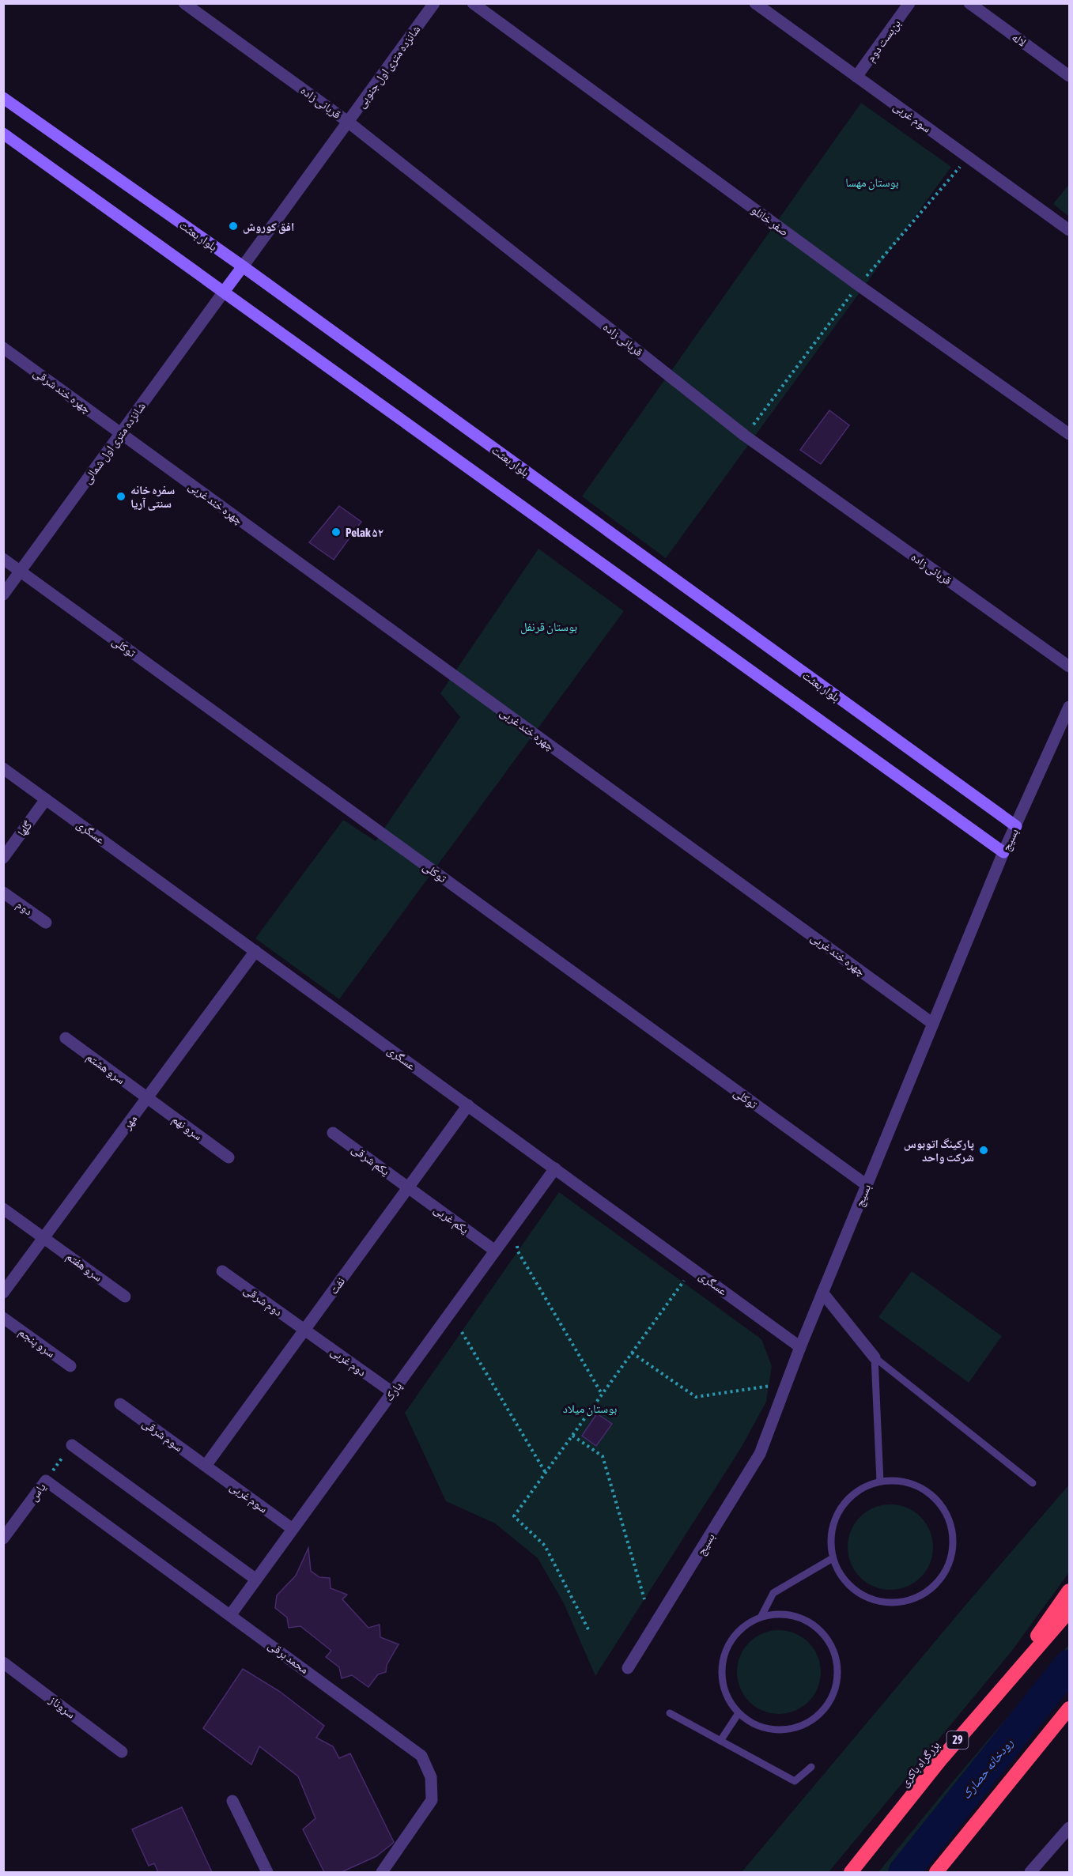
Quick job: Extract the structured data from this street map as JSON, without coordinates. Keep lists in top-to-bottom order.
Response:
{
  "streets": {
    "highway": ["29", "بزرگراه باکری"],
    "street": [
      "لاله",
      "بن‌بست دوم",
      "شانزده متری اول جنوبی",
      "قربانی زاده",
      "سوم غربی",
      "صفر خانلو",
      "بلوار بعثت",
      "چهره خند شرقی",
      "شانزده متری اول شمالی",
      "چهره خند غربی",
      "توکلی",
      "گلها",
      "عسگری",
      "بسیج",
      "دوم",
      "سرو هشتم",
      "مهر",
      "سرو نهم",
      "یکم شرقی",
      "یکم غربی",
      "سرو هفتم",
      "نفت",
      "دوم شرقی",
      "سرو پنجم",
      "دوم غربی",
      "پارک",
      "سوم شرقی",
      "یاس",
      "محمد برقی",
      "سروناز"
    ]
  },
  "crossings": [
    ["بن‌بست دوم", "سوم غربی"],
    ["شانزده متری اول جنوبی", "قربانی زاده"],
    ["شانزده متری اول جنوبی", "بلوار بعثت"],
    ["سوم غربی", "نفت"],
    ["سوم غربی", "پارک"],
    ["سوم غربی", "سوم شرقی"],
    ["بلوار بعثت", "بسیج"],
    ["چهره خند شرقی", "شانزده متری اول شمالی"],
    ["چهره خند شرقی", "چهره خند غربی"],
    ["شانزده متری اول شمالی", "چهره خند غربی"],
    ["شانزده متری اول شمالی", "توکلی"],
    ["چهره خند غربی", "بسیج"],
    ["توکلی", "بسیج"],
    ["گلها", "عسگری"],
    ["عسگری", "بسیج"],
    ["عسگری", "مهر"],
    ["عسگری", "نفت"],
    ["عسگری", "پارک"],
    ["سرو هشتم", "مهر"],
    ["سرو هشتم", "سرو نهم"],
    ["مهر", "سرو نهم"],
    ["مهر", "سرو هفتم"],
    ["یکم شرقی", "یکم غربی"],
    ["یکم شرقی", "نفت"],
    ["یکم غربی", "نفت"],
    ["یکم غربی", "پارک"],
    ["نفت", "دوم شرقی"],
    ["نفت", "دوم غربی"],
    ["نفت", "سوم شرقی"],
    ["دوم شرقی", "دوم غربی"],
    ["دوم غربی", "پارک"],
    ["پارک", "محمد برقی"],
    ["یاس", "محمد برقی"]
  ],
  "water": ["رودخانه حصارک"],
  "parks": ["بوستان مهسا", "بوستان قرنفل", "بوستان میلاد"],
  "places": [
    "افق کوروش",
    "سفره خانه سنتی آریا",
    "Pelak ۵۲",
    "پارکینگ اتوبوس شرکت واحد"
  ]
}
